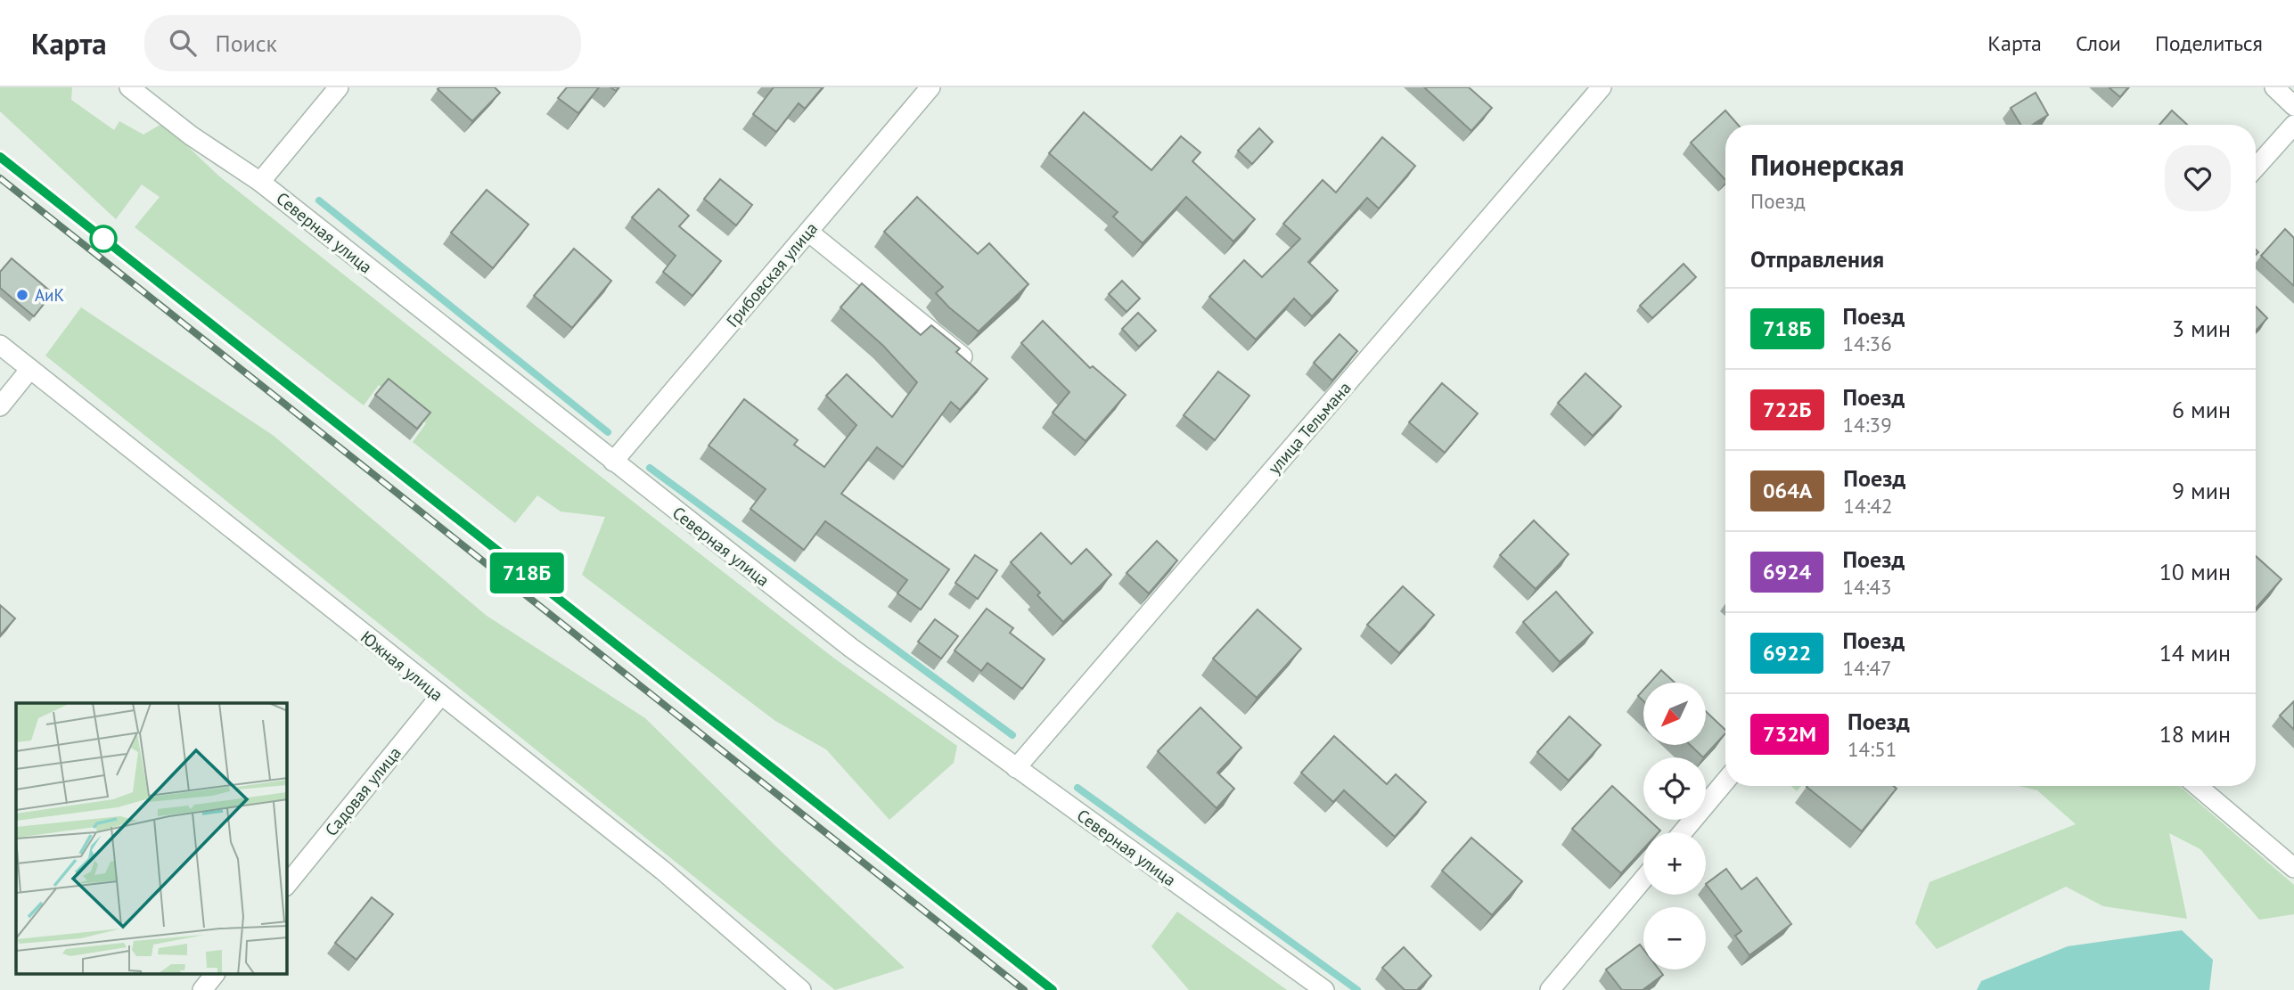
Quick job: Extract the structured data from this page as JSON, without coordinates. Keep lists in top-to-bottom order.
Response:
{
  "streets": {
    "street": [
      "Северная улица",
      "Грибовская улица",
      "улица Тельмана",
      "Южная улица",
      "Садовая улица"
    ]
  },
  "crossings": [
    ["Северная улица", "Грибовская улица"],
    ["Северная улица", "улица Тельмана"],
    ["Южная улица", "Садовая улица"]
  ],
  "places": ["АиК"],
  "north": "bottom left",
  "page": {
    "header": "Карта",
    "search": "Поиск",
    "nav": ["Карта", "Слои", "Поделиться"],
    "on_map": "718Б",
    "heading": [
      ["Пионерская", "Поезд"],
      "Отправления"
    ],
    "list": [
      {
        "mark": "718Б",
        "name": "Поезд",
        "note": "14:36",
        "value": "3 мин"
      },
      {
        "mark": "722Б",
        "name": "Поезд",
        "note": "14:39",
        "value": "6 мин"
      },
      {
        "mark": "064А",
        "name": "Поезд",
        "note": "14:42",
        "value": "9 мин"
      },
      {
        "mark": "6924",
        "name": "Поезд",
        "note": "14:43",
        "value": "10 мин"
      },
      {
        "mark": "6922",
        "name": "Поезд",
        "note": "14:47",
        "value": "14 мин"
      },
      {
        "mark": "732М",
        "name": "Поезд",
        "note": "14:51",
        "value": "18 мин"
      }
    ],
    "map_buttons": ["+", "−"]
  }
}
